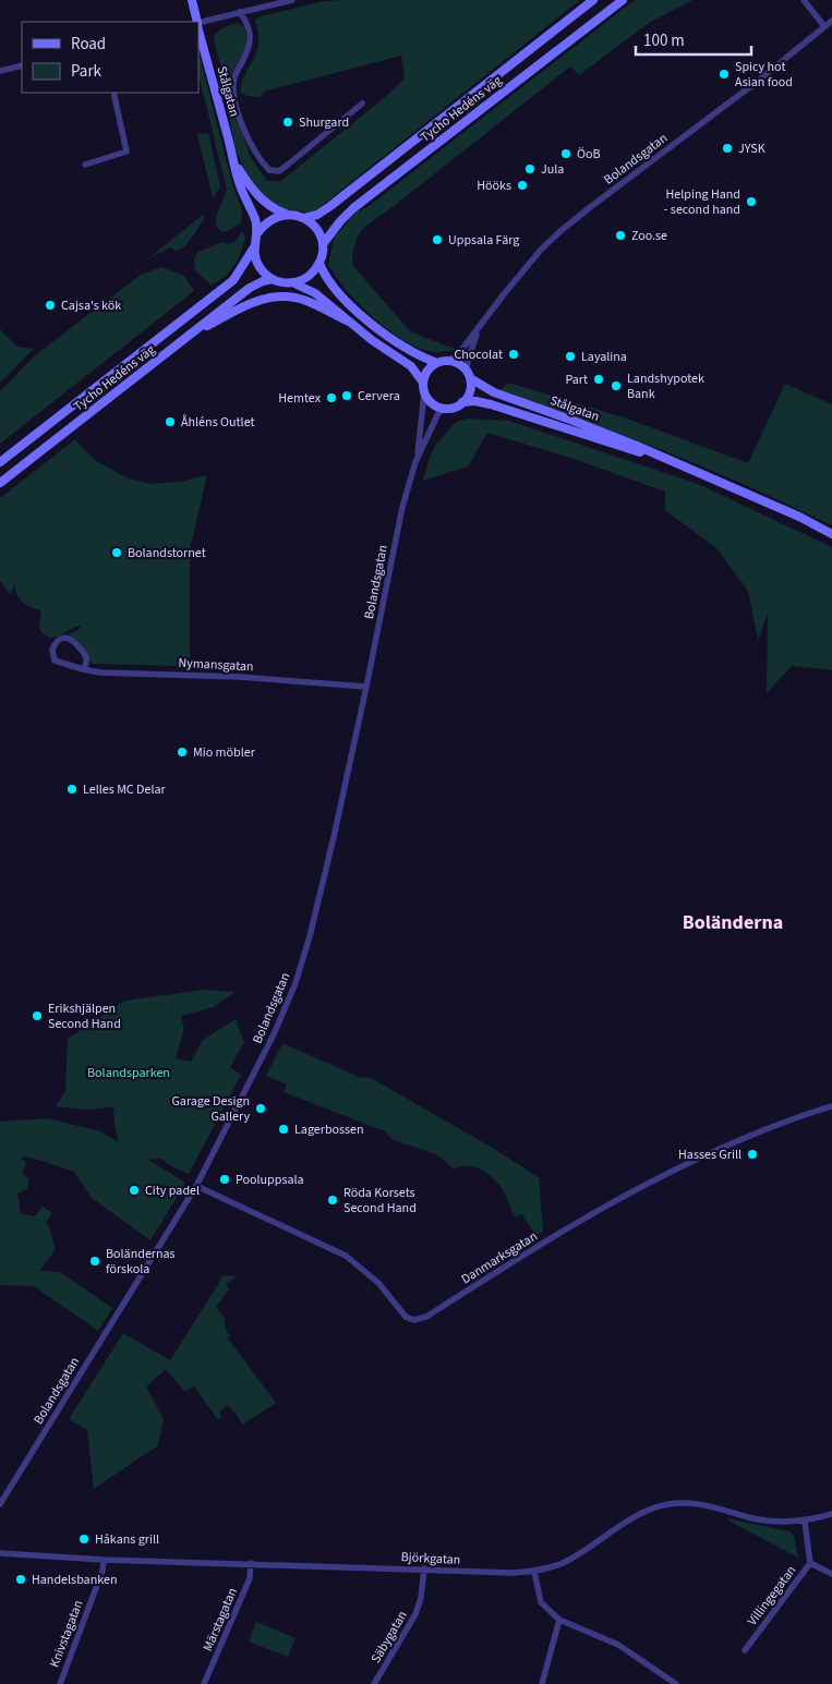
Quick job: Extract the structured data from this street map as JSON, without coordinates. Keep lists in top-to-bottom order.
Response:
{
  "streets": {
    "main road": ["Stålgatan", "Tycho Hedéns väg"],
    "street": [
      "Bolandsgatan",
      "Nymansgatan",
      "Danmarksgatan",
      "Björkgatan",
      "Villingegatan",
      "Märstagatan",
      "Knivstagatan",
      "Säbygatan"
    ]
  },
  "crossings": [
    ["Stålgatan", "Tycho Hedéns väg"],
    ["Stålgatan", "Bolandsgatan"],
    ["Bolandsgatan", "Nymansgatan"],
    ["Bolandsgatan", "Danmarksgatan"],
    ["Björkgatan", "Villingegatan"],
    ["Björkgatan", "Märstagatan"],
    ["Björkgatan", "Knivstagatan"],
    ["Björkgatan", "Säbygatan"]
  ],
  "districts": ["Boländerna"],
  "parks": ["Bolandsparken"],
  "places": [
    "Spicy hot Asian food",
    "Shurgard",
    "JYSK",
    "ÖoB",
    "Jula",
    "Hööks",
    "Helping Hand - second hand",
    "Zoo.se",
    "Uppsala Färg",
    "Cajsa's kök",
    "Chocolat",
    "Layalina",
    "Part",
    "Landshypotek Bank",
    "Cervera",
    "Hemtex",
    "Åhléns Outlet",
    "Bolandstornet",
    "Mio möbler",
    "Lelles MC Delar",
    "Erikshjälpen Second Hand",
    "Garage Design Gallery",
    "Lagerbossen",
    "Hasses Grill",
    "Pooluppsala",
    "City padel",
    "Röda Korsets Second Hand",
    "Boländernas förskola",
    "Håkans grill",
    "Handelsbanken"
  ],
  "legend": ["Road", "Park"],
  "scale_bar": "100 m"
}
